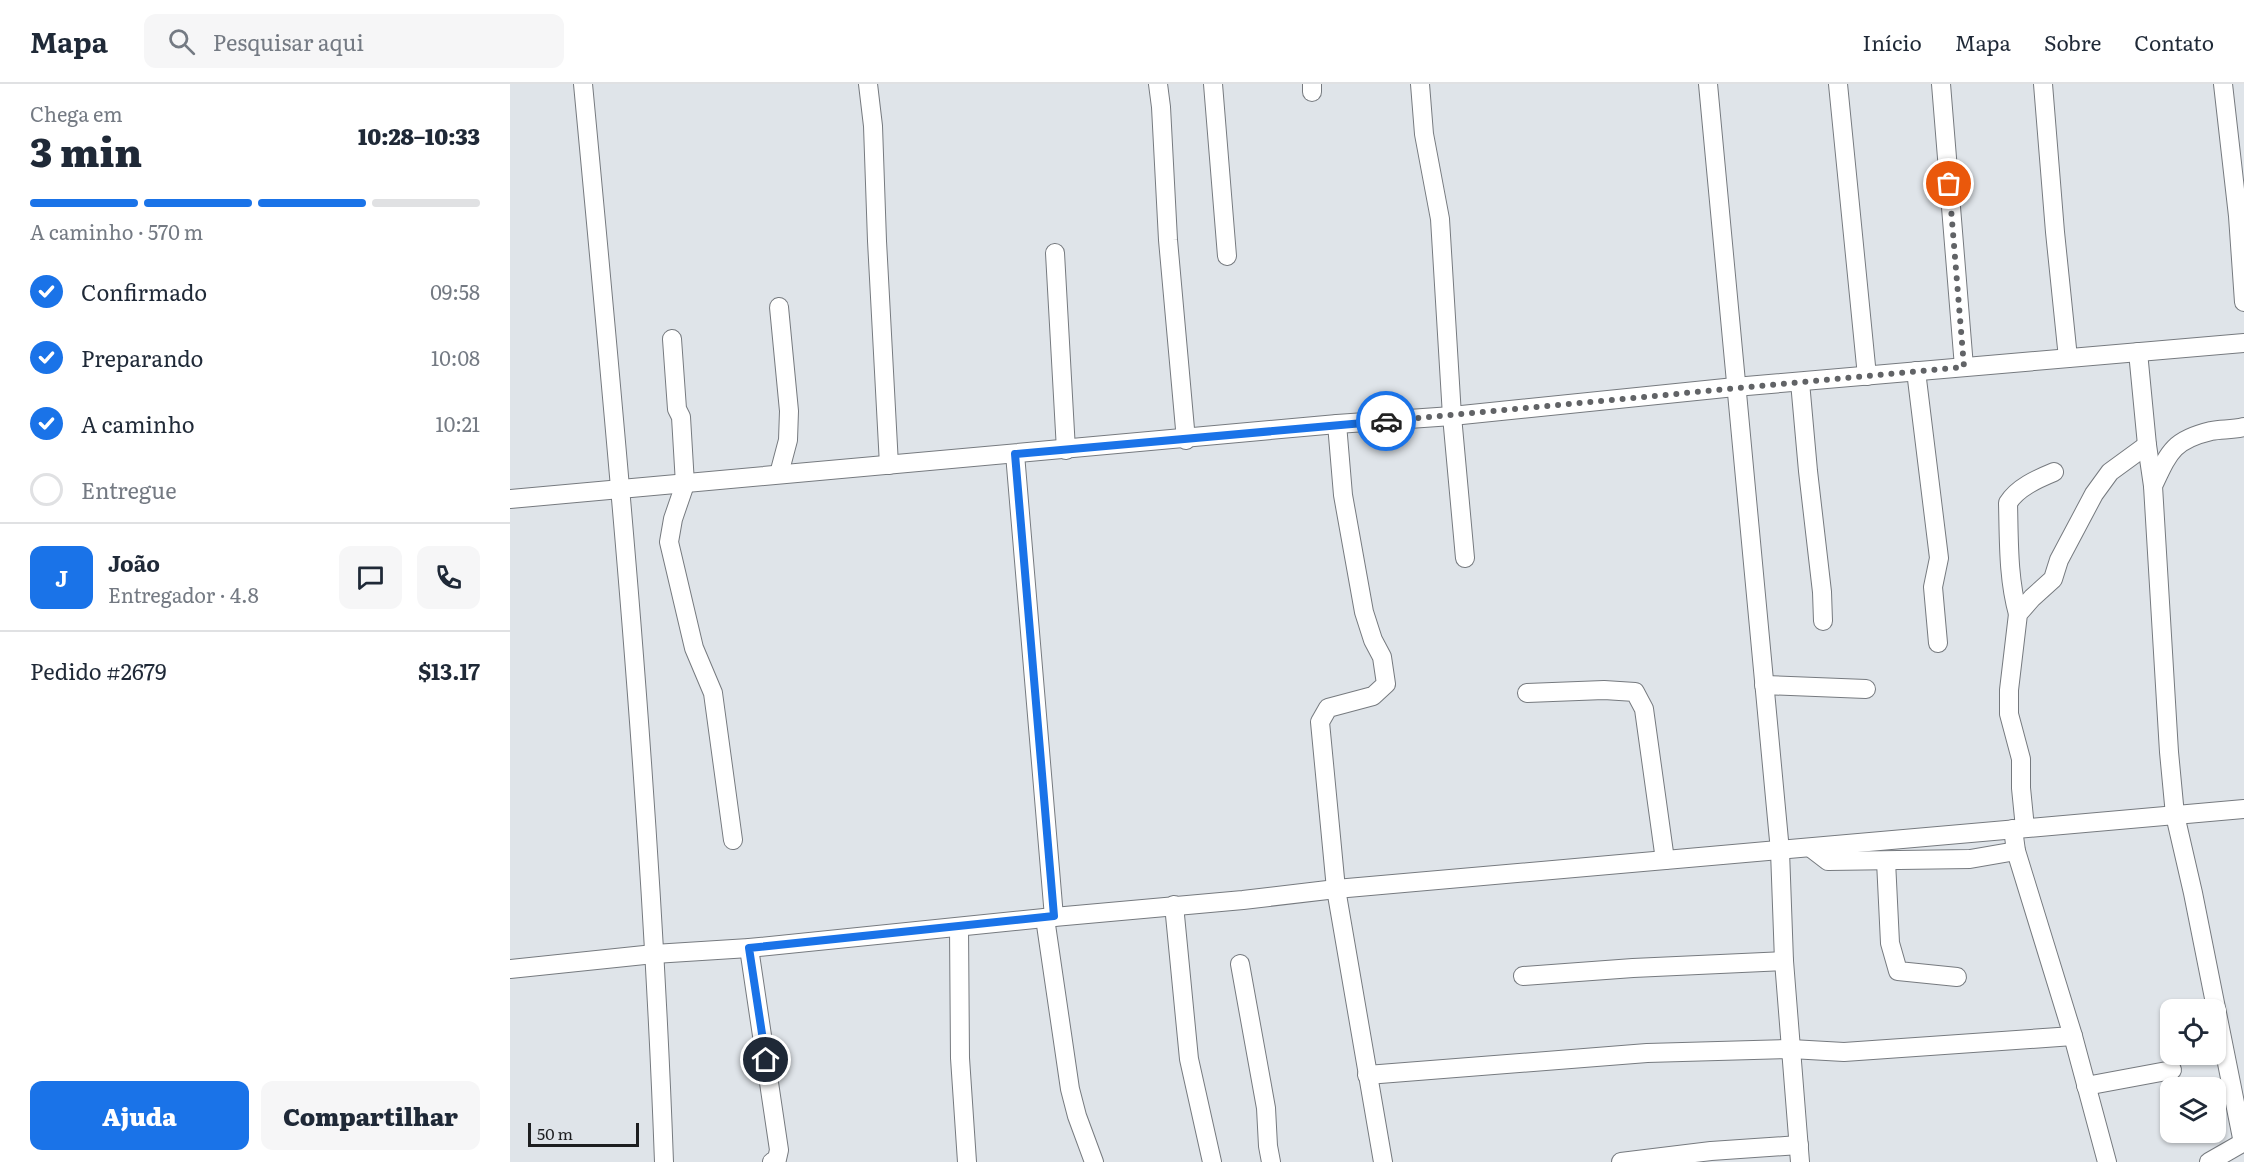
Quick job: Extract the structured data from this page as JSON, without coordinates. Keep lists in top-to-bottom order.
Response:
{
  "scale_bar": "50 m",
  "page": {
    "header": "Mapa",
    "search": "Pesquisar aqui",
    "nav": [
      "Início",
      "Mapa",
      "Sobre",
      "Contato"
    ],
    "heading": ["3 min", "Chega em", "10:28–10:33"],
    "panel": [
      "João",
      "Entregador · 4.8",
      "Pedido #2679",
      "$13.17"
    ],
    "bar": "A caminho · 570 m",
    "list": [
      ["Confirmado", "09:58"],
      ["Preparando", "10:08"],
      ["A caminho", "10:21"],
      "Entregue"
    ],
    "round": "J",
    "buttons": ["Ajuda", "Compartilhar"],
    "scale": "50 m"
  }
}
